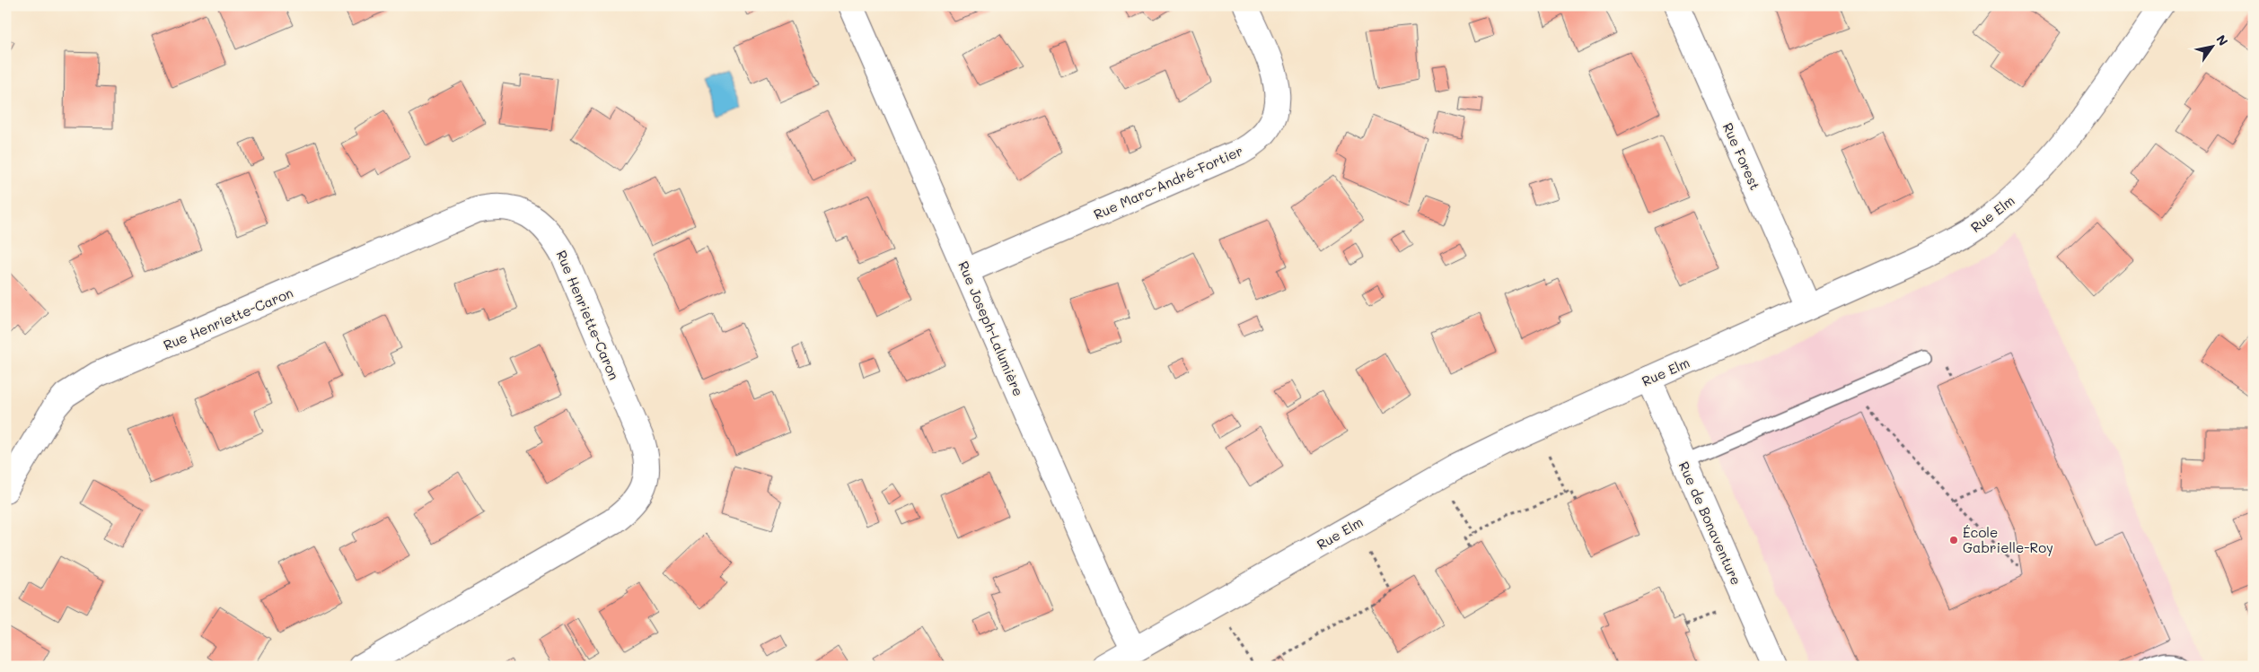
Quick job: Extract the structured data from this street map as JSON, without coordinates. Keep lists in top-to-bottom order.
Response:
{
  "streets": {
    "street": [
      "Rue Forest",
      "Rue Marc-André-Fortier",
      "Rue Elm",
      "Rue Henriette-Caron",
      "Rue Joseph-Lalumière",
      "Rue de Bonaventure"
    ]
  },
  "crossings": [
    ["Rue Forest", "Rue Elm"],
    ["Rue Marc-André-Fortier", "Rue Joseph-Lalumière"],
    ["Rue Elm", "Rue Joseph-Lalumière"],
    ["Rue Elm", "Rue de Bonaventure"]
  ],
  "places": ["École Gabrielle-Roy"],
  "north": "top right"
}
